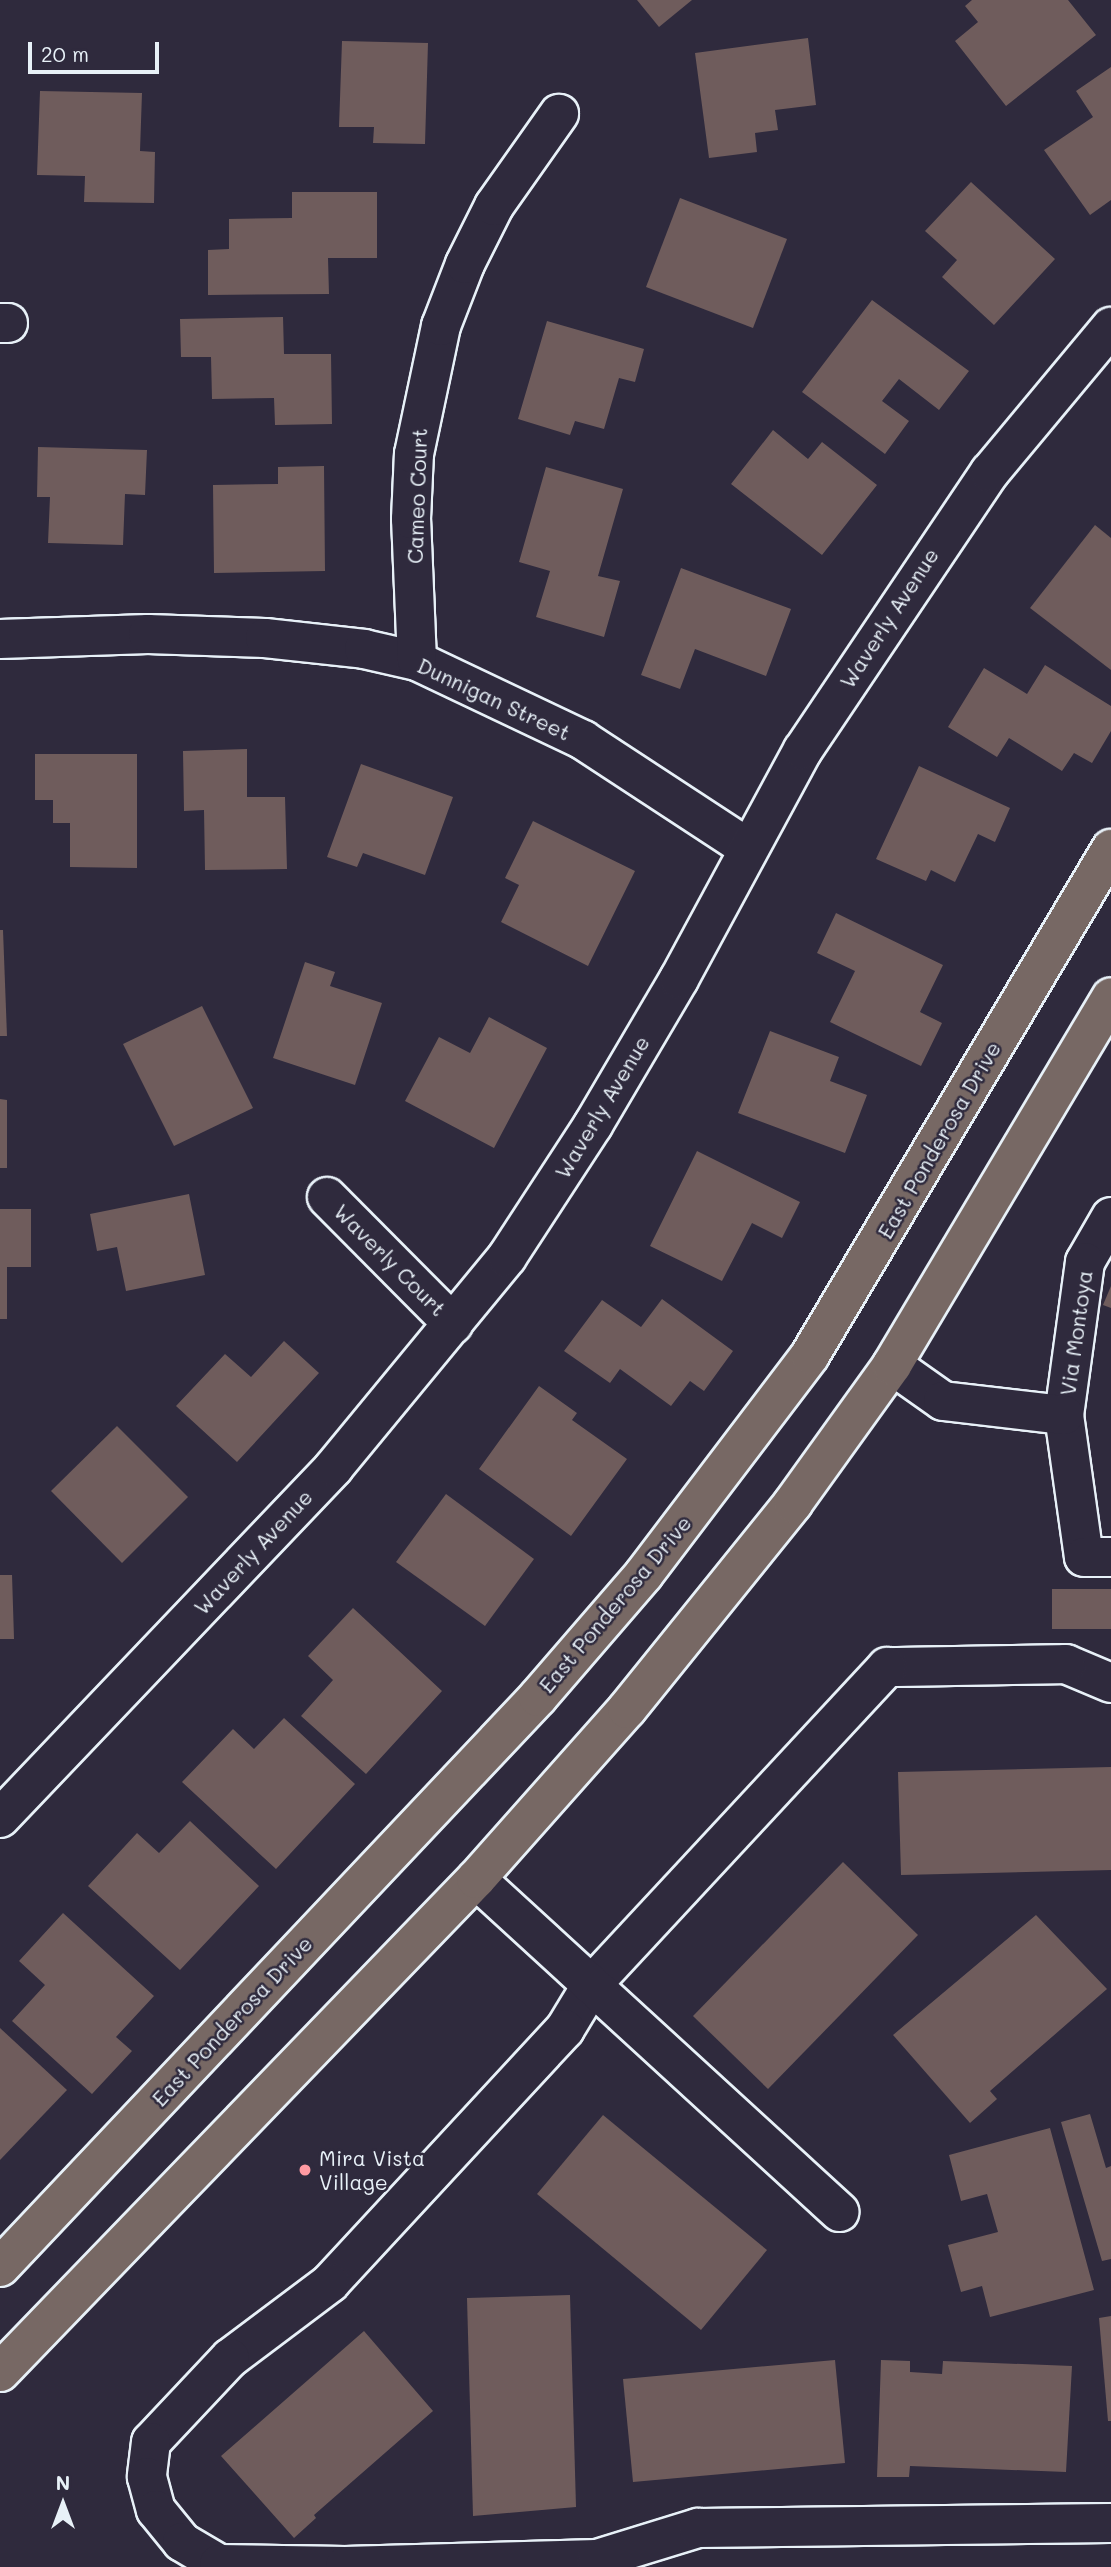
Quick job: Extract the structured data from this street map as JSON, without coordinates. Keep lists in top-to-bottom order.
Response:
{
  "streets": {
    "main road": ["East Ponderosa Drive"],
    "street": [
      "Cameo Court",
      "Waverly Avenue",
      "Dunnigan Street",
      "Waverly Court",
      "Via Montoya"
    ]
  },
  "crossings": [
    ["Cameo Court", "Dunnigan Street"],
    ["Waverly Avenue", "Dunnigan Street"],
    ["Waverly Avenue", "Waverly Court"]
  ],
  "places": ["Mira Vista Village"],
  "scale_bar": "20 m",
  "north": "top"
}
